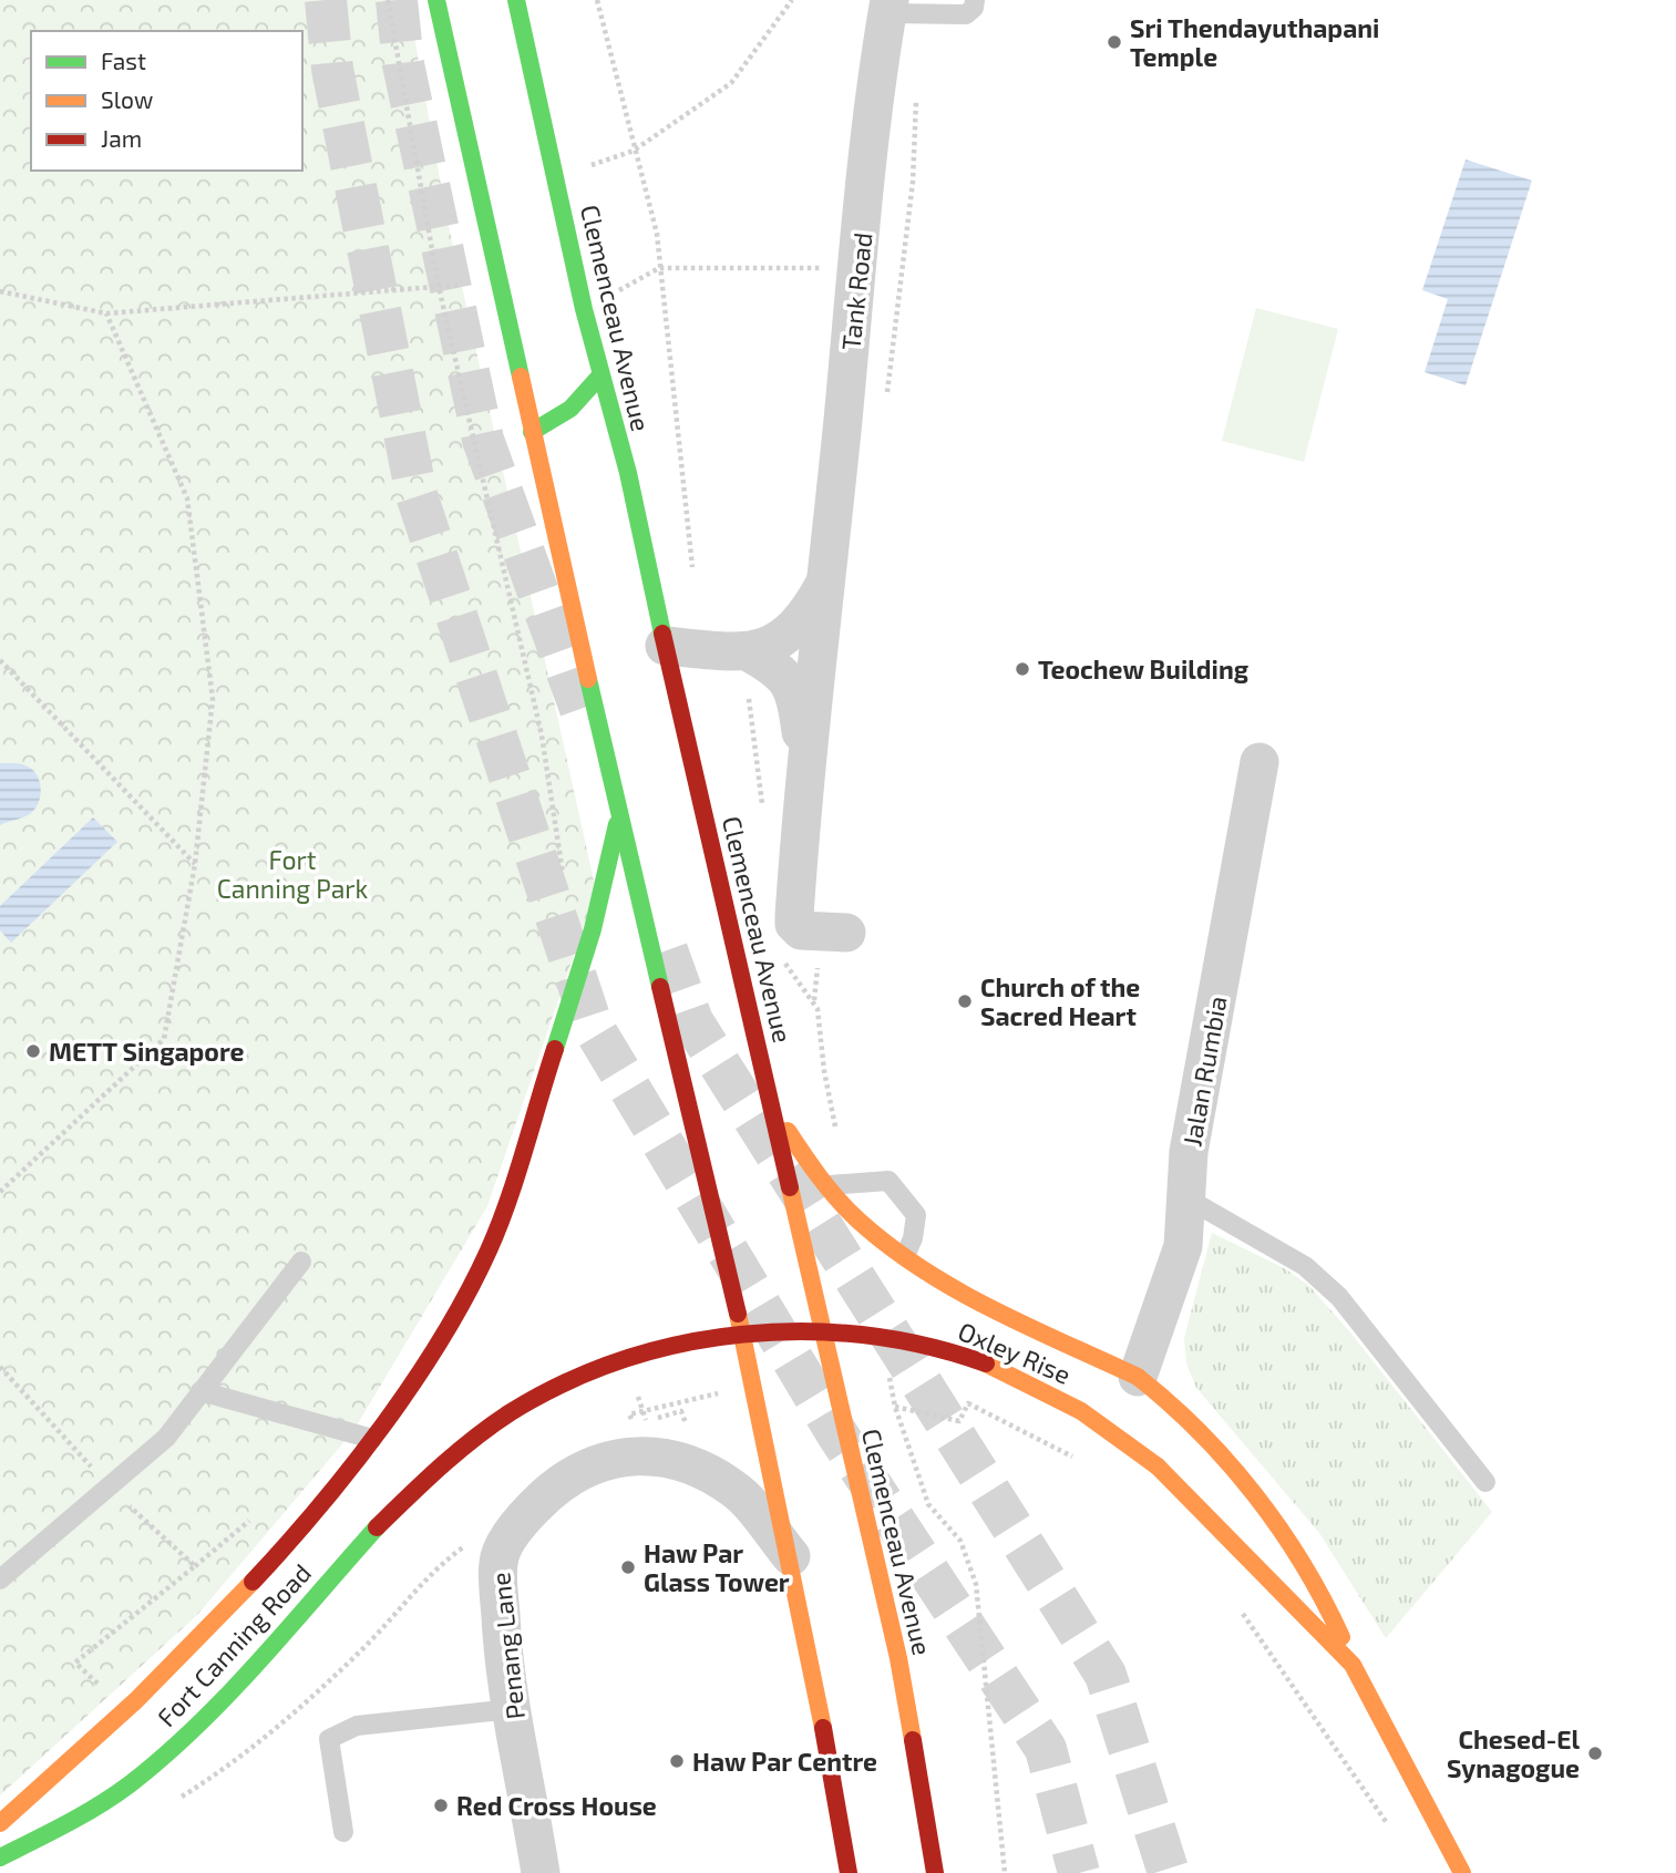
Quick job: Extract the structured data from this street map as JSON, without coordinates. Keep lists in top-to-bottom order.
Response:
{
  "streets": {
    "main road": ["Clemenceau Avenue", "Oxley Rise", "Fort Canning Road"],
    "street": ["Tank Road", "Jalan Rumbia", "Penang Lane"]
  },
  "crossings": [
    ["Tank Road", "Clemenceau Avenue"],
    ["Oxley Rise", "Fort Canning Road"]
  ],
  "parks": ["Fort Canning Park"],
  "places": [
    "Sri Thendayuthapani Temple",
    "Teochew Building",
    "Church of the Sacred Heart",
    "METT Singapore",
    "Haw Par Glass Tower",
    "Chesed-El Synagogue",
    "Haw Par Centre",
    "Red Cross House"
  ],
  "legend": ["Fast", "Slow", "Jam"]
}
